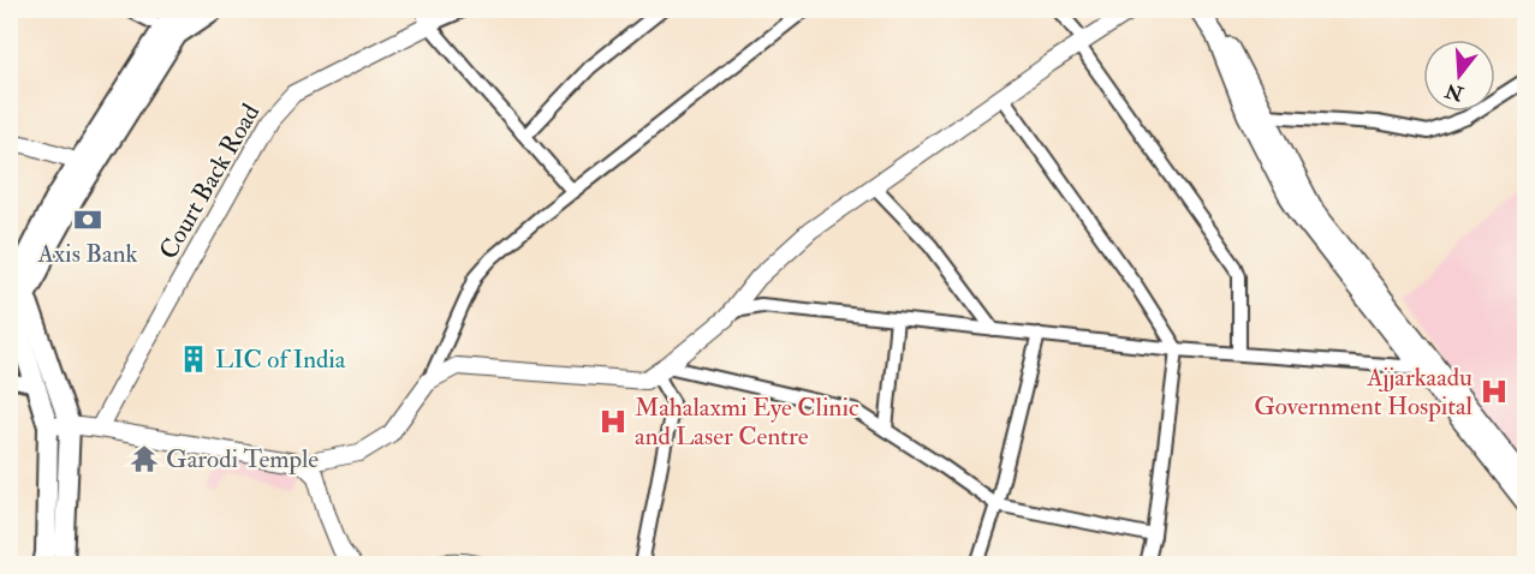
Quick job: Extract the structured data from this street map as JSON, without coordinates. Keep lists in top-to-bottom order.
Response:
{
  "streets": {
    "street": ["Court Back Road"]
  },
  "places": {
    "bank": ["Axis Bank"],
    "building": ["LIC of India"],
    "hospital": ["Ajjarkaadu Government Hospital", "Mahalaxmi Eye Clinic and Laser Centre"],
    "temple": ["Garodi Temple"]
  },
  "north": "bottom"
}
